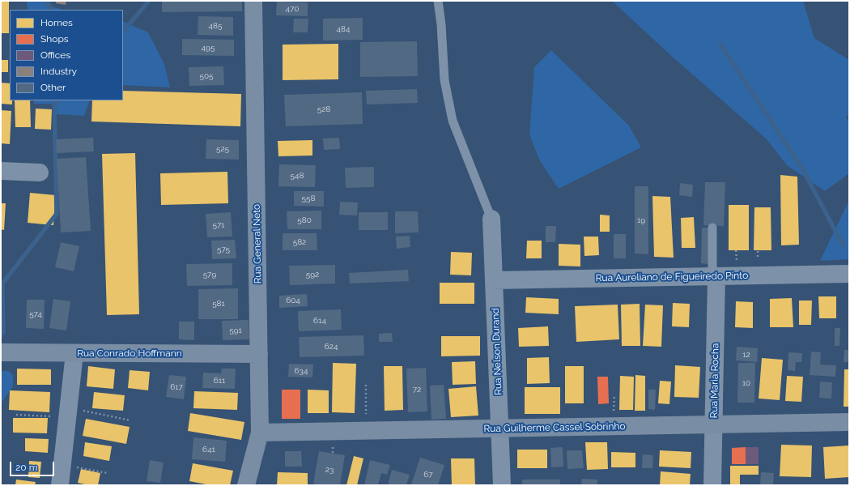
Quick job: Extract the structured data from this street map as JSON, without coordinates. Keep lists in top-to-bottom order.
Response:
{
  "streets": {
    "street": [
      "Rua General Neto",
      "Rua Aureliano de Figueiredo Pinto",
      "Rua Nelson Durand",
      "Rua Conrado Hoffmann",
      "Rua Maria Rocha",
      "Rua Guilherme Cassel Sobrinho"
    ]
  },
  "crossings": [
    ["Rua General Neto", "Rua Conrado Hoffmann"],
    ["Rua General Neto", "Rua Guilherme Cassel Sobrinho"],
    ["Rua Aureliano de Figueiredo Pinto", "Rua Nelson Durand"],
    ["Rua Aureliano de Figueiredo Pinto", "Rua Maria Rocha"],
    ["Rua Nelson Durand", "Rua Guilherme Cassel Sobrinho"],
    ["Rua Maria Rocha", "Rua Guilherme Cassel Sobrinho"]
  ],
  "house_numbers": [
    "470",
    "485",
    "484",
    "495",
    "505",
    "528",
    "525",
    "548",
    "558",
    "580",
    "19",
    "571",
    "582",
    "575",
    "579",
    "592",
    "604",
    "581",
    "574",
    "614",
    "591",
    "624",
    "12",
    "634",
    "611",
    "10",
    "617",
    "72",
    "641",
    "23",
    "67"
  ],
  "legend": [
    "Homes",
    "Shops",
    "Offices",
    "Industry",
    "Other"
  ],
  "scale_bar": "20 m"
}
